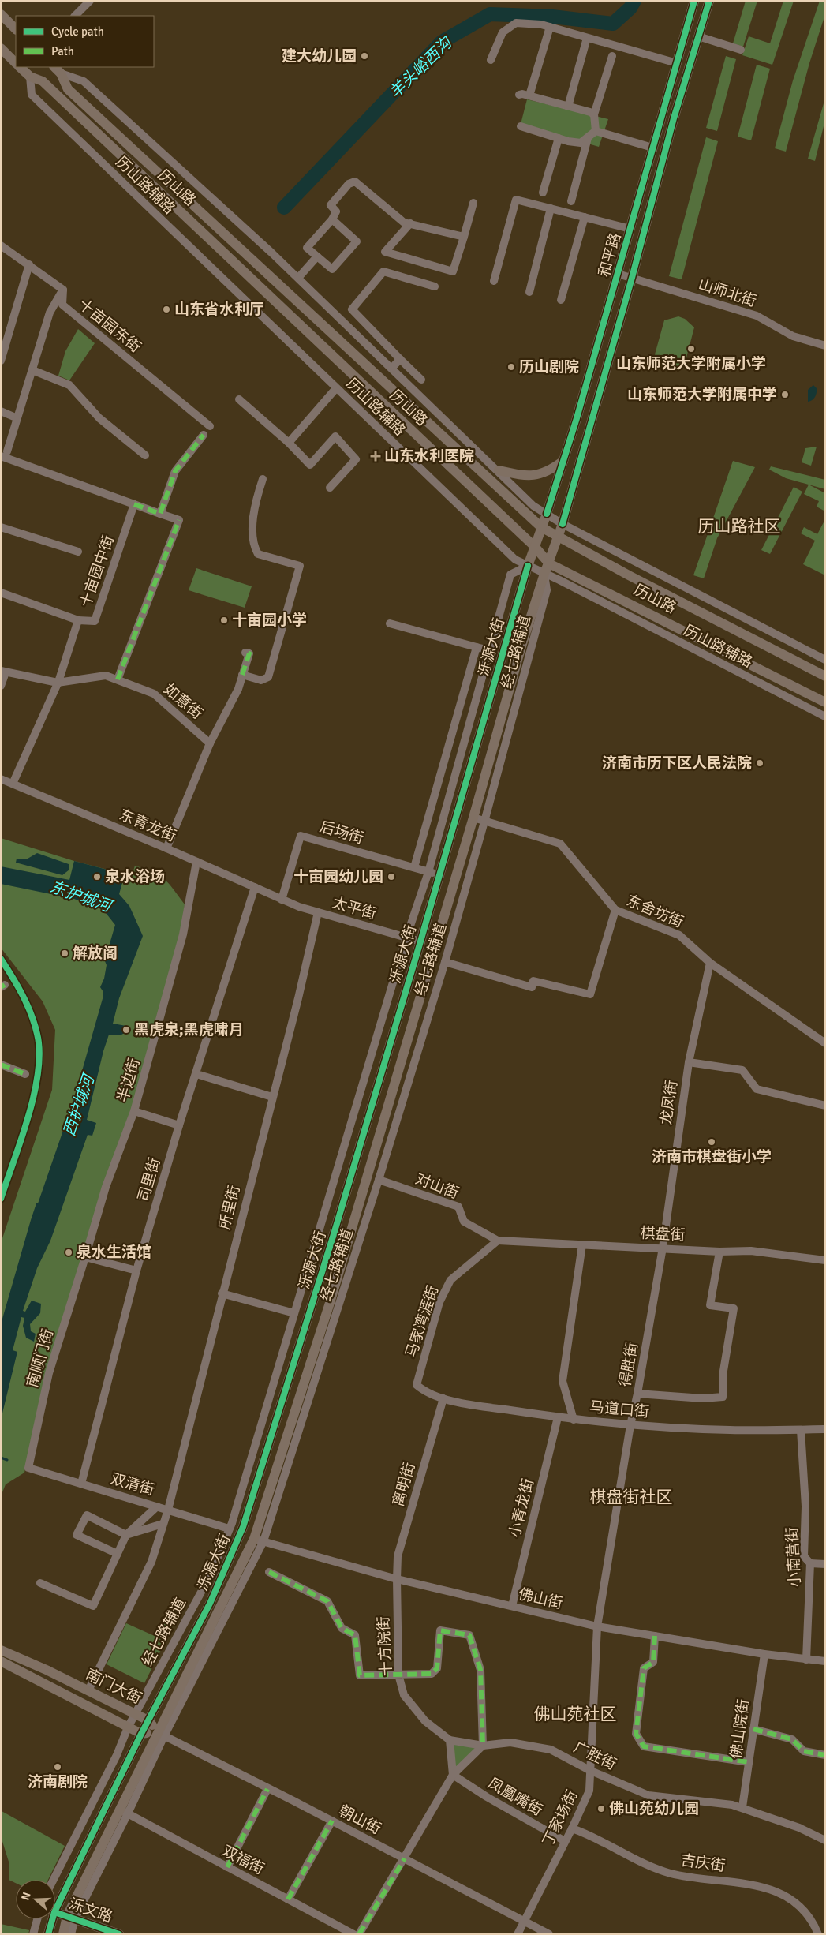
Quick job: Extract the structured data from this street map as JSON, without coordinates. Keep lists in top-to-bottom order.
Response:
{
  "streets": {
    "main road": [
      "历山路",
      "和平路",
      "泺源大街",
      "南门大街",
      "泺文路"
    ],
    "street": [
      "历山路辅路",
      "山师北街",
      "十亩园东街",
      "十亩园中街",
      "经七路辅道",
      "如意街",
      "东青龙街",
      "后场街",
      "太平街",
      "东舍坊街",
      "半边街",
      "龙凤街",
      "司里街",
      "对山街",
      "所里街",
      "棋盘街",
      "马家湾涯街",
      "南顺门街",
      "得胜街",
      "马道口街",
      "双清街",
      "离明街",
      "小青龙街",
      "小南营街",
      "佛山街",
      "十方院街",
      "佛山院街",
      "广胜街",
      "凤凰嘴街",
      "丁家场街",
      "朝山街",
      "双福街",
      "吉庆街"
    ]
  },
  "crossings": [
    ["历山路辅路", "历山路"],
    ["历山路辅路", "泺源大街"],
    ["历山路辅路", "经七路辅道"],
    ["历山路", "和平路"],
    ["历山路", "泺源大街"],
    ["和平路", "山师北街"],
    ["和平路", "泺源大街"],
    ["十亩园中街", "如意街"],
    ["十亩园中街", "东青龙街"],
    ["泺源大街", "经七路辅道"],
    ["泺源大街", "后场街"],
    ["泺源大街", "太平街"],
    ["泺源大街", "东舍坊街"],
    ["泺源大街", "佛山街"],
    ["泺源大街", "南门大街"],
    ["泺源大街", "朝山街"],
    ["泺源大街", "双福街"],
    ["泺源大街", "泺文路"],
    ["经七路辅道", "后场街"],
    ["经七路辅道", "太平街"],
    ["经七路辅道", "东舍坊街"],
    ["经七路辅道", "对山街"],
    ["经七路辅道", "双清街"],
    ["经七路辅道", "佛山街"],
    ["经七路辅道", "南门大街"],
    ["东青龙街", "后场街"],
    ["东青龙街", "太平街"],
    ["东青龙街", "半边街"],
    ["东青龙街", "司里街"],
    ["后场街", "太平街"],
    ["太平街", "所里街"],
    ["东舍坊街", "龙凤街"],
    ["半边街", "南顺门街"],
    ["龙凤街", "棋盘街"],
    ["龙凤街", "得胜街"],
    ["司里街", "双清街"],
    ["对山街", "棋盘街"],
    ["对山街", "马家湾涯街"],
    ["所里街", "双清街"],
    ["所里街", "南门大街"],
    ["棋盘街", "马家湾涯街"],
    ["棋盘街", "得胜街"],
    ["棋盘街", "马道口街"],
    ["马家湾涯街", "马道口街"],
    ["南顺门街", "双清街"],
    ["得胜街", "马道口街"],
    ["得胜街", "佛山街"],
    ["得胜街", "丁家场街"],
    ["马道口街", "离明街"],
    ["马道口街", "小青龙街"],
    ["马道口街", "小南营街"],
    ["离明街", "佛山街"],
    ["离明街", "十方院街"],
    ["小青龙街", "佛山街"],
    ["小南营街", "佛山街"],
    ["佛山街", "十方院街"],
    ["佛山街", "佛山院街"],
    ["佛山街", "丁家场街"],
    ["十方院街", "广胜街"],
    ["南门大街", "朝山街"],
    ["佛山院街", "广胜街"],
    ["广胜街", "丁家场街"],
    ["凤凰嘴街", "丁家场街"],
    ["丁家场街", "朝山街"],
    ["丁家场街", "吉庆街"]
  ],
  "districts": ["历山路社区", "棋盘街社区", "佛山苑社区"],
  "water": ["羊头峪西沟", "东护城河", "西护城河"],
  "places": {
    "other": [
      "建大幼儿园",
      "山东省水利厅",
      "山东师范大学附属小学",
      "历山剧院",
      "山东师范大学附属中学",
      "十亩园小学",
      "济南市历下区人民法院",
      "泉水浴场",
      "十亩园幼儿园",
      "解放阁",
      "黑虎泉;黑虎啸月",
      "济南市棋盘街小学",
      "泉水生活馆",
      "济南剧院",
      "佛山苑幼儿园"
    ],
    "health": ["山东水利医院"]
  },
  "legend": ["Cycle path", "Path"],
  "north": "left"
}
